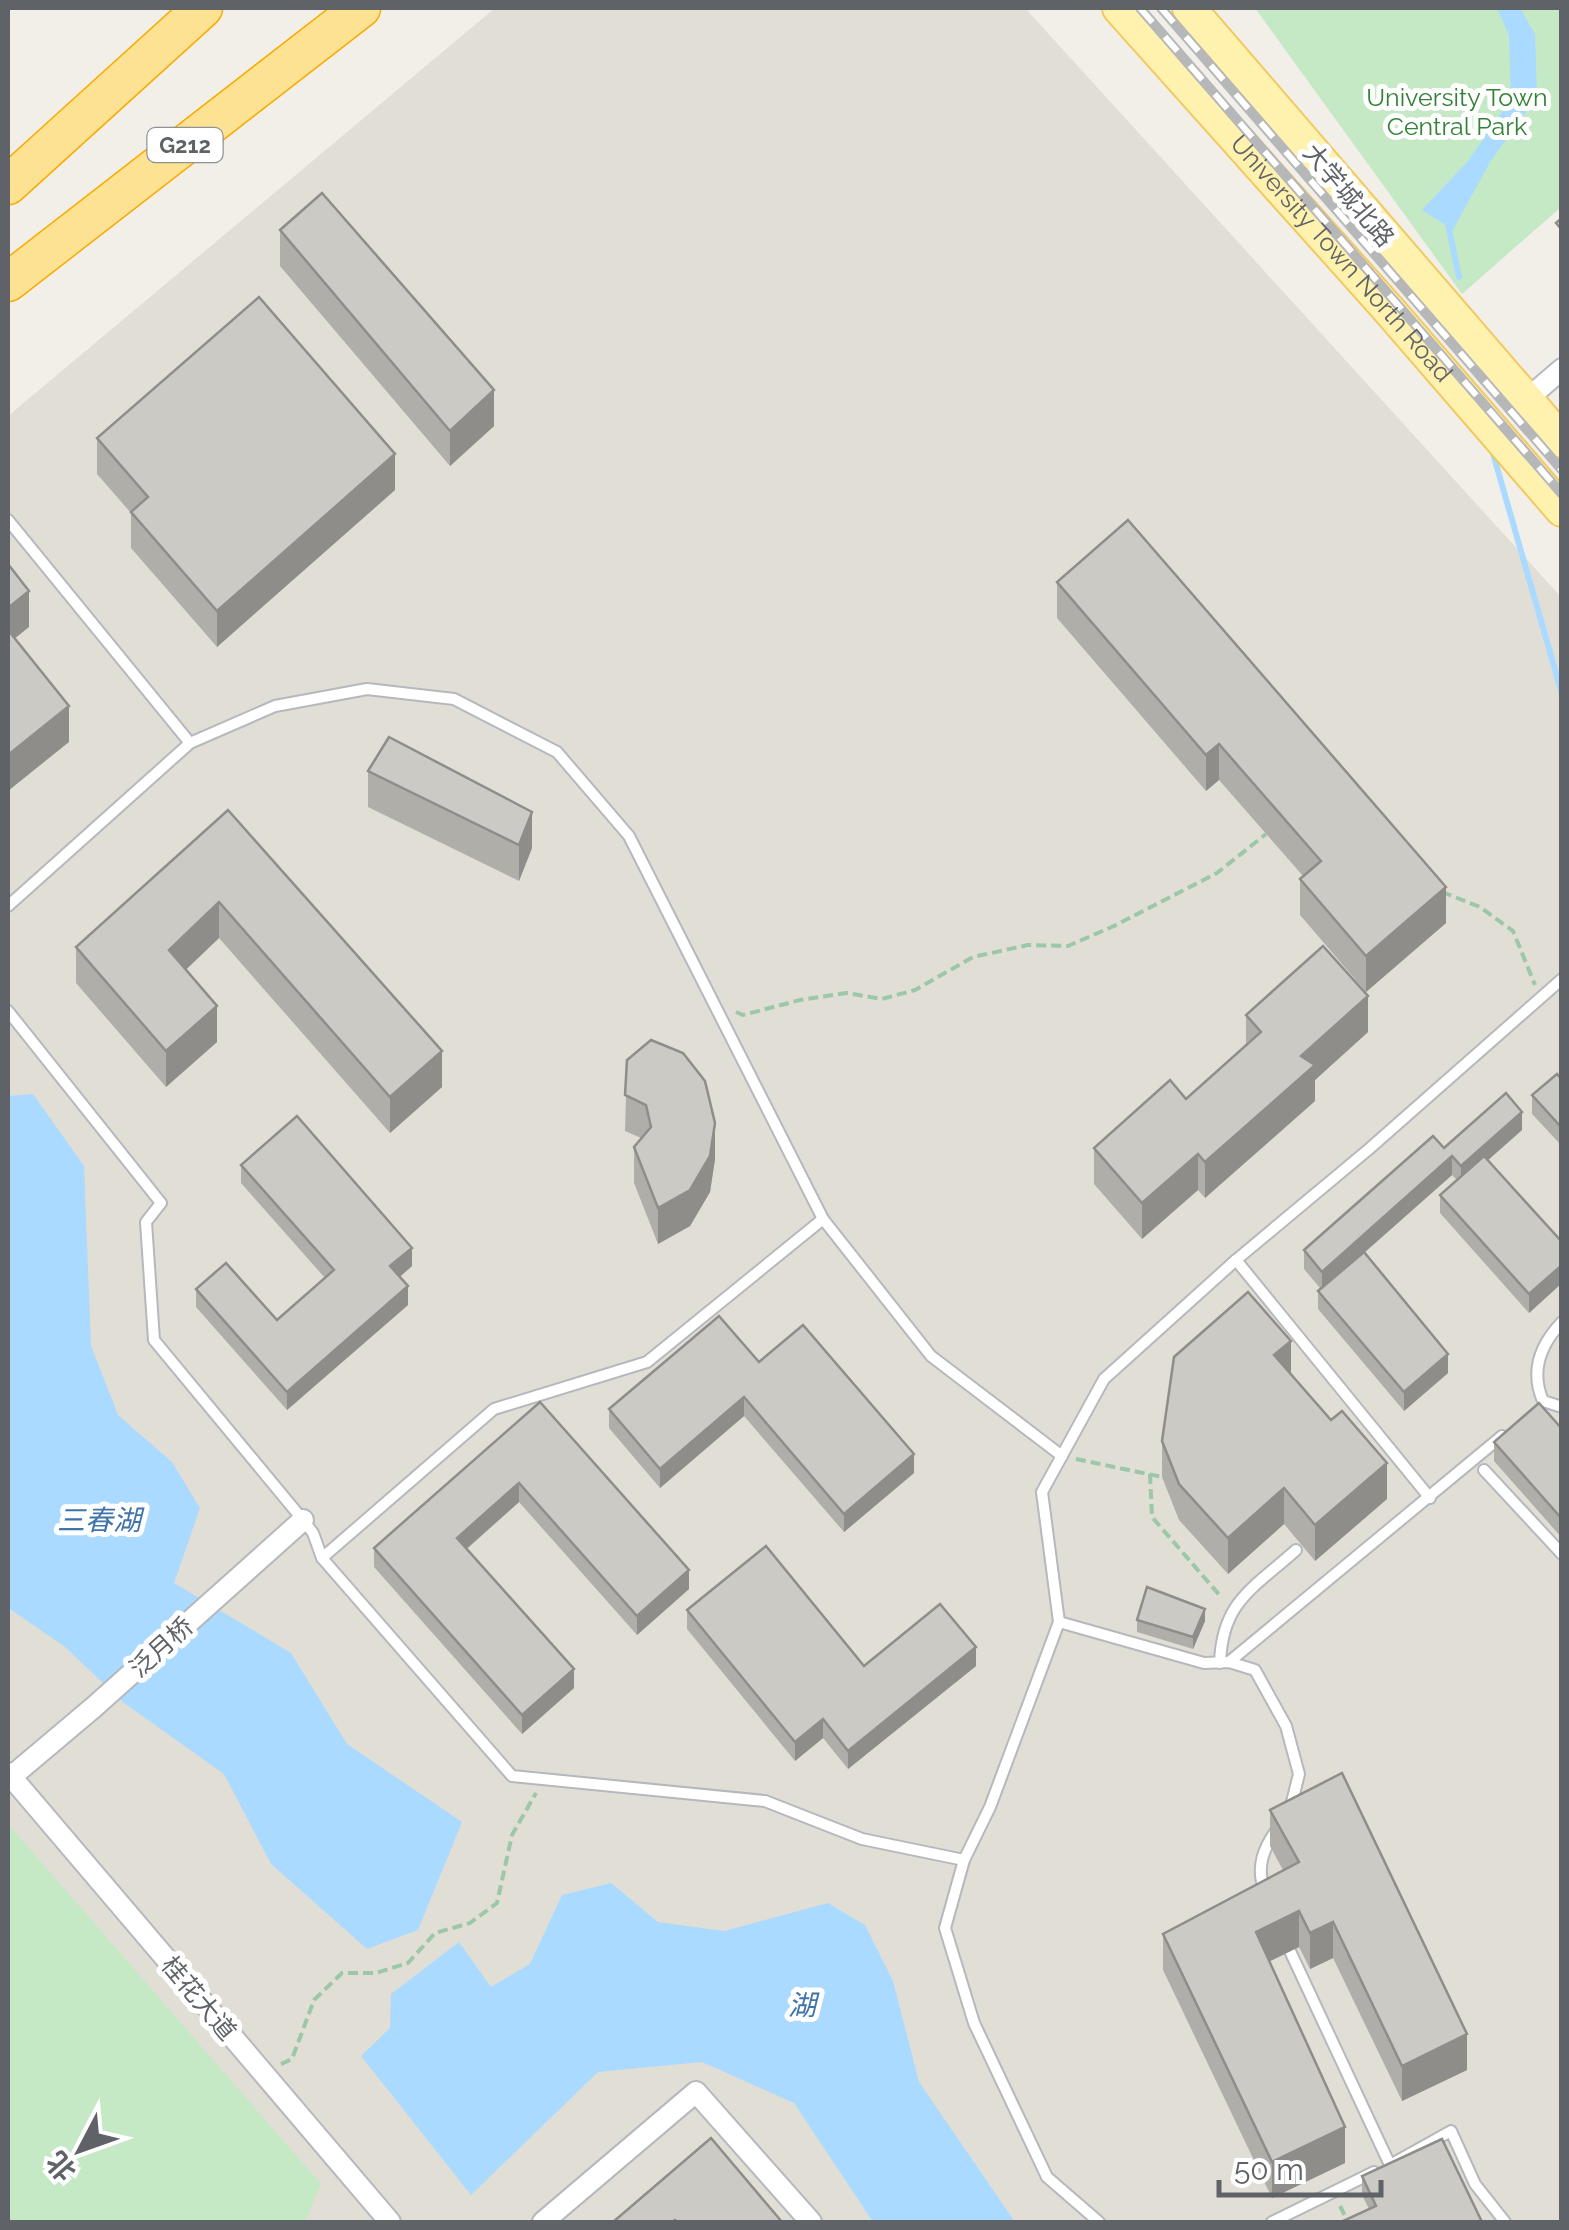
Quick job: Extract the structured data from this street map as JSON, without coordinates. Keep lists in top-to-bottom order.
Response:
{
  "streets": {
    "highway": ["G212"],
    "main road": ["大学城北路", "University Town North Road"],
    "street": ["泛月桥", "桂花大道"]
  },
  "crossings": [
    ["泛月桥", "桂花大道"]
  ],
  "water": ["三春湖", "湖"],
  "parks": ["University Town Central Park"],
  "scale_bar": "50 m",
  "north": "bottom left"
}
